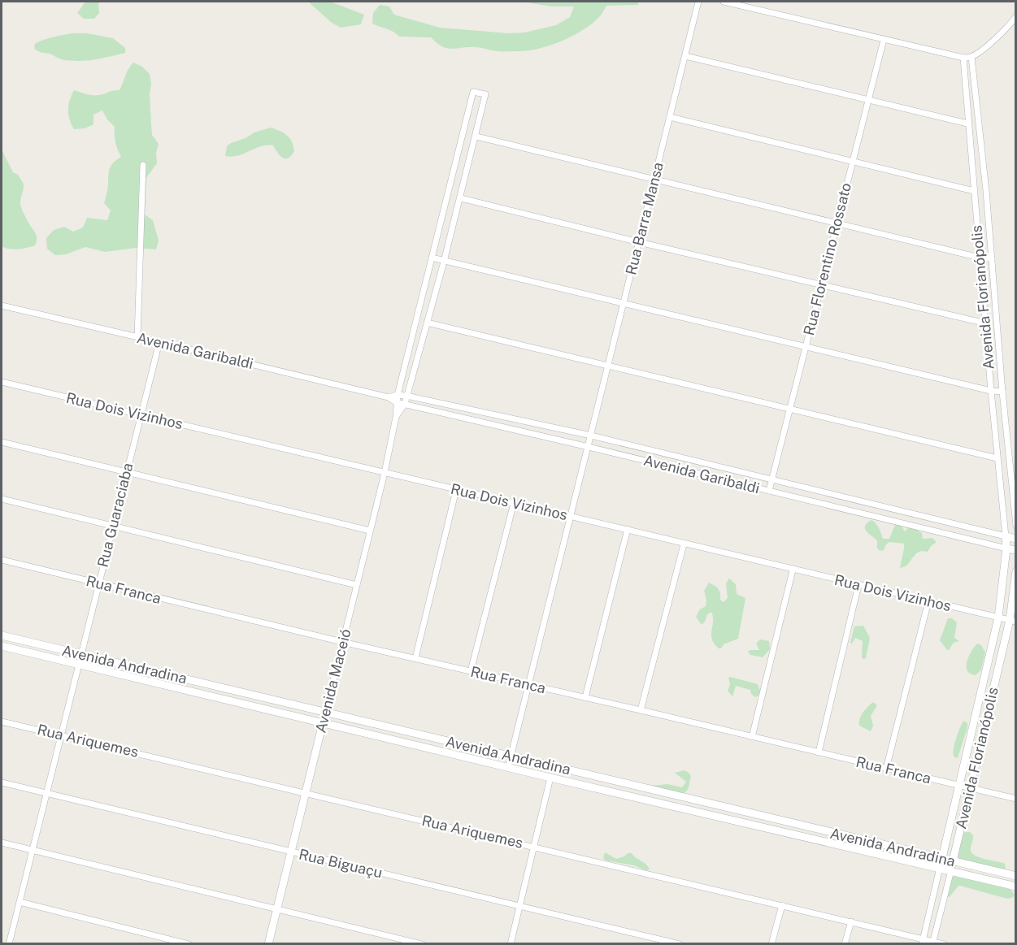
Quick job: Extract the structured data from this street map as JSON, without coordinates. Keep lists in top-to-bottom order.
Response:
{
  "streets": {
    "main road": [
      "Avenida Florianópolis",
      "Avenida Garibaldi",
      "Avenida Andradina",
      "Avenida Maceió"
    ],
    "street": [
      "Rua Barra Mansa",
      "Rua Florentino Rossato",
      "Rua Dois Vizinhos",
      "Rua Guaraciaba",
      "Rua Franca",
      "Rua Ariquemes",
      "Rua Biguaçu"
    ]
  },
  "crossings": [
    ["Rua Barra Mansa", "Avenida Garibaldi"],
    ["Rua Florentino Rossato", "Avenida Garibaldi"],
    ["Avenida Florianópolis", "Avenida Garibaldi"],
    ["Avenida Florianópolis", "Rua Dois Vizinhos"],
    ["Avenida Florianópolis", "Rua Franca"],
    ["Avenida Florianópolis", "Avenida Andradina"],
    ["Avenida Florianópolis", "Rua Ariquemes"],
    ["Avenida Garibaldi", "Rua Guaraciaba"],
    ["Avenida Garibaldi", "Avenida Maceió"],
    ["Rua Dois Vizinhos", "Rua Guaraciaba"],
    ["Rua Dois Vizinhos", "Avenida Maceió"],
    ["Rua Guaraciaba", "Rua Franca"],
    ["Rua Guaraciaba", "Avenida Andradina"],
    ["Rua Guaraciaba", "Rua Ariquemes"],
    ["Rua Guaraciaba", "Rua Biguaçu"],
    ["Rua Franca", "Avenida Maceió"],
    ["Avenida Andradina", "Avenida Maceió"],
    ["Avenida Maceió", "Rua Ariquemes"],
    ["Avenida Maceió", "Rua Biguaçu"]
  ]
}
